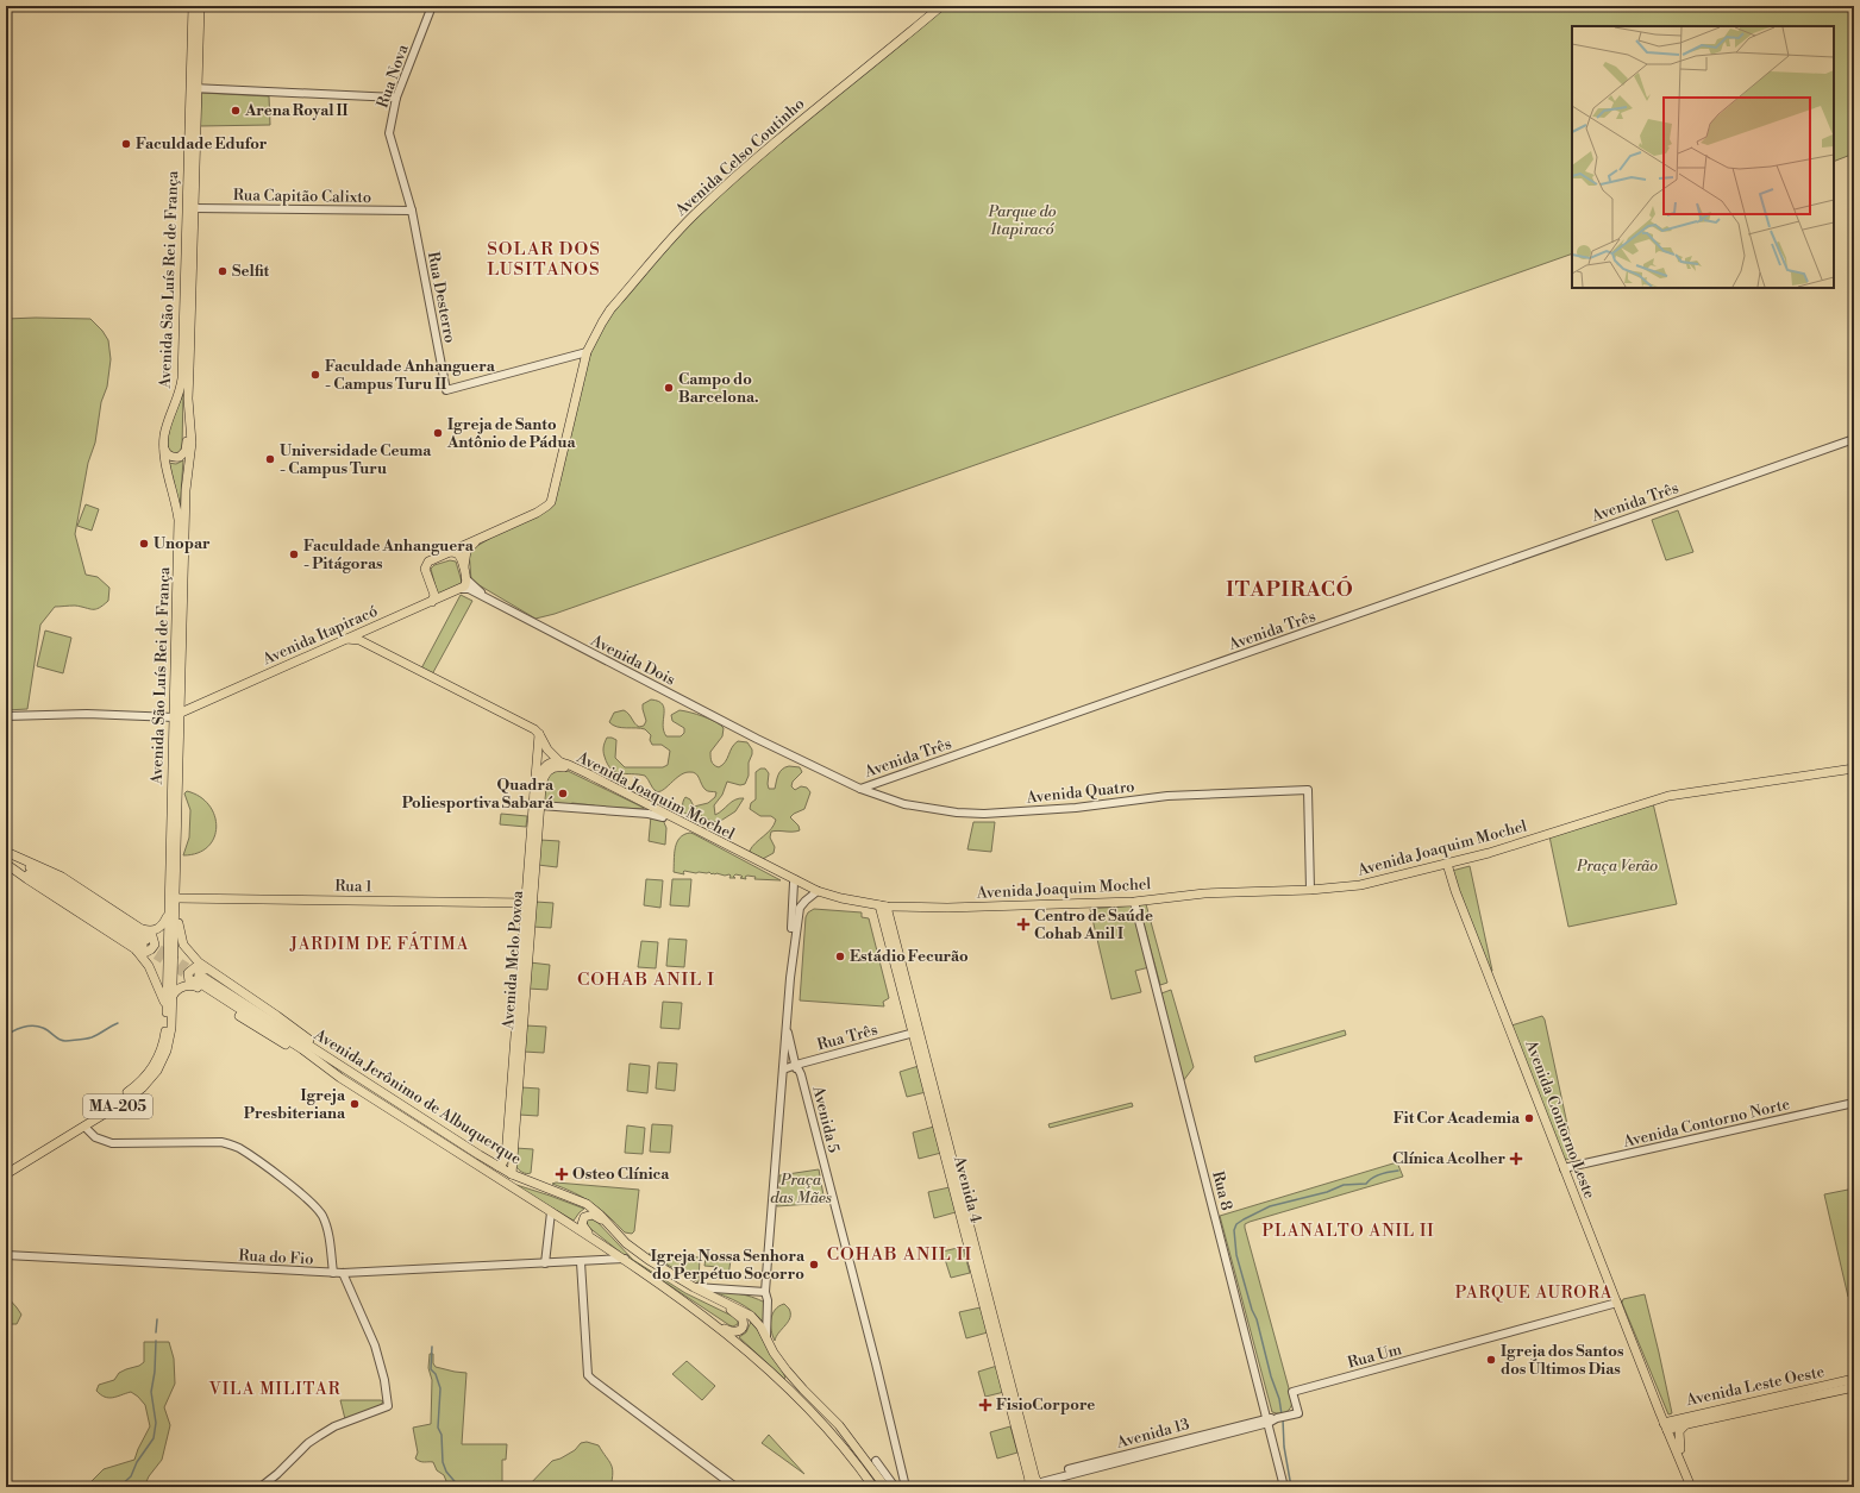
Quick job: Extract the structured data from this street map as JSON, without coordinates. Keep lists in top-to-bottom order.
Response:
{
  "streets": {
    "main road": [
      "Avenida Celso Coutinho",
      "Avenida São Luís Rei de França",
      "Avenida Itapiracó",
      "Avenida Joaquim Mochel",
      "Rua 1",
      "Avenida Melo Povoa",
      "Avenida Jerônimo de Albuquerque",
      "MA-205",
      "Avenida Contorno Leste",
      "Avenida 4",
      "Avenida Leste Oeste"
    ],
    "street": [
      "Rua Nova",
      "Rua Capitão Calixto",
      "Rua Desterro",
      "Avenida Três",
      "Avenida Dois",
      "Avenida Quatro",
      "Rua Três",
      "Avenida 5",
      "Avenida Contorno Norte",
      "Rua 8",
      "Rua do Fio",
      "Rua Um",
      "Avenida 13"
    ]
  },
  "crossings": [
    ["Rua Nova", "Rua Capitão Calixto"],
    ["Rua Nova", "Rua Desterro"],
    ["Avenida Celso Coutinho", "Rua Desterro"],
    ["Avenida Celso Coutinho", "Avenida Itapiracó"],
    ["Avenida Celso Coutinho", "Avenida Dois"],
    ["Rua Capitão Calixto", "Avenida São Luís Rei de França"],
    ["Rua Capitão Calixto", "Rua Desterro"],
    ["Avenida São Luís Rei de França", "Avenida Itapiracó"],
    ["Avenida São Luís Rei de França", "Rua 1"],
    ["Avenida São Luís Rei de França", "MA-205"],
    ["Avenida Três", "Avenida Dois"],
    ["Avenida Três", "Avenida Quatro"],
    ["Avenida Itapiracó", "Avenida Dois"],
    ["Avenida Itapiracó", "Avenida Joaquim Mochel"],
    ["Avenida Quatro", "Avenida Joaquim Mochel"],
    ["Avenida Joaquim Mochel", "Avenida Melo Povoa"],
    ["Avenida Joaquim Mochel", "Avenida Contorno Leste"],
    ["Avenida Joaquim Mochel", "Avenida 4"],
    ["Avenida Joaquim Mochel", "Rua 8"],
    ["Rua 1", "Avenida Melo Povoa"],
    ["Avenida Melo Povoa", "Avenida Jerônimo de Albuquerque"],
    ["Rua Três", "Avenida 5"],
    ["Rua Três", "Avenida 4"],
    ["Avenida Jerônimo de Albuquerque", "Rua do Fio"],
    ["Avenida Contorno Leste", "Avenida Contorno Norte"],
    ["Avenida Contorno Leste", "Rua Um"],
    ["Avenida Contorno Leste", "Avenida Leste Oeste"],
    ["Avenida 4", "Avenida 13"],
    ["Rua 8", "Avenida 13"],
    ["Rua Um", "Avenida 13"]
  ],
  "districts": [
    "SOLAR DOS LUSITANOS",
    "ITAPIRACÓ",
    "JARDIM DE FÁTIMA",
    "COHAB ANIL I",
    "PLANALTO ANIL II",
    "COHAB ANIL II",
    "PARQUE AURORA",
    "VILA MILITAR"
  ],
  "parks": ["Parque do Itapiracó", "Praça Verão", "Praça das Mães"],
  "places": {
    "other": [
      "Arena Royal II",
      "Faculdade Edufor",
      "Selfit",
      "Faculdade Anhanguera - Campus Turu II",
      "Campo do Barcelona.",
      "Igreja de Santo Antônio de Pádua",
      "Universidade Ceuma - Campus Turu",
      "Unopar",
      "Faculdade Anhanguera - Pitágoras",
      "Quadra Poliesportiva Sabará",
      "Estádio Fecurão",
      "Igreja Presbiteriana",
      "Fit Cor Academia",
      "Igreja Nossa Senhora do Perpétuo Socorro",
      "Igreja dos Santos dos Últimos Dias"
    ],
    "health": [
      "Centro de Saúde Cohab Anil I",
      "Clínica Acolher",
      "Osteo Clínica",
      "FisioCorpore"
    ]
  }
}
